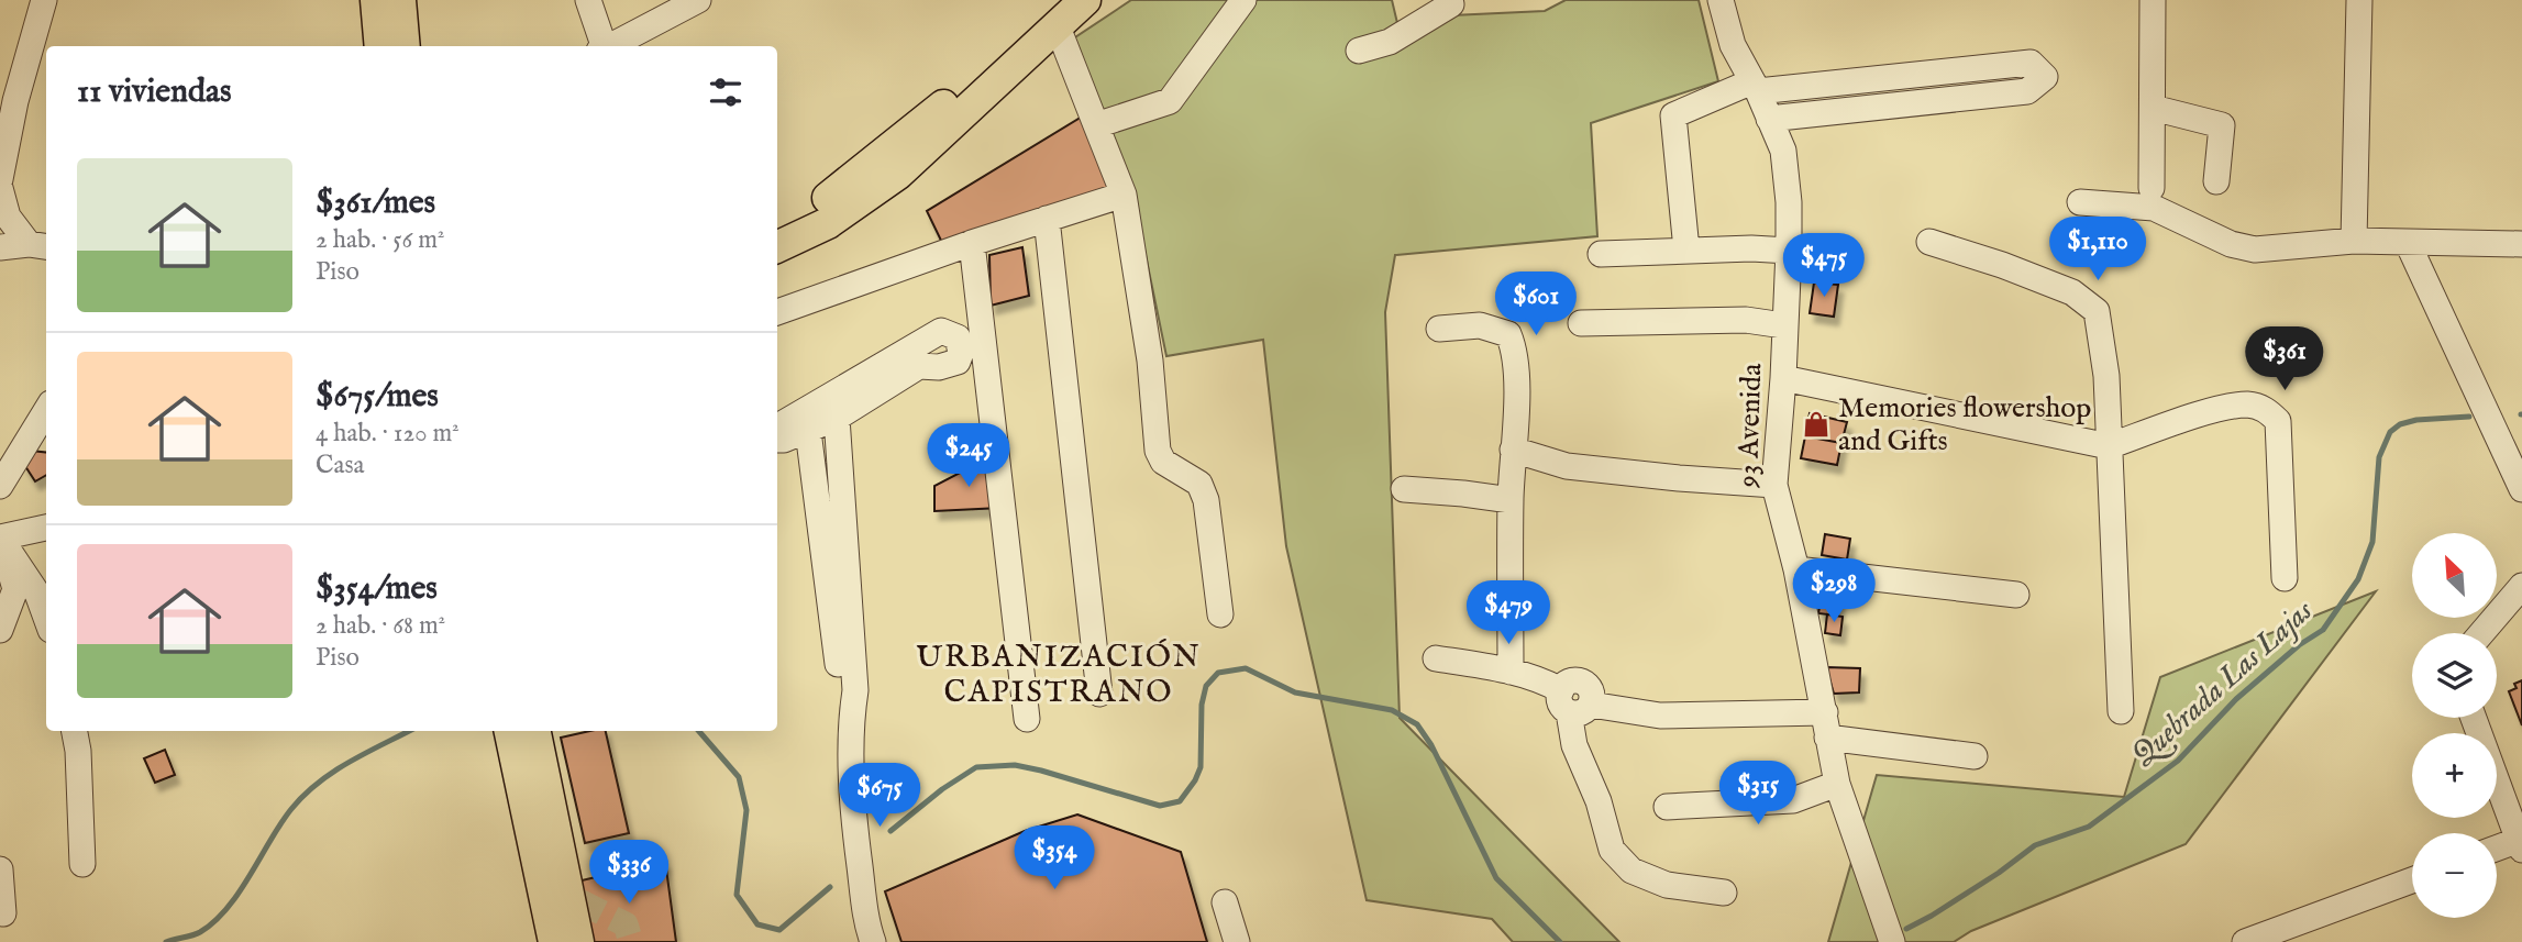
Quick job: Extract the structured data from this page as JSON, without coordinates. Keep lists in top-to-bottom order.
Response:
{
  "streets": {
    "street": ["93 Avenida"]
  },
  "districts": ["URBANIZACIÓN CAPISTRANO"],
  "water": ["Quebrada Las Lajas"],
  "places": {
    "shop": ["Memories flowershop and Gifts"]
  },
  "north": "top left",
  "page": {
    "heading": "11 viviendas",
    "list": [
      {
        "name": "$361/mes",
        "note": "2 hab. · 56 m² · Piso"
      },
      {
        "name": "$675/mes",
        "note": "4 hab. · 120 m² · Casa"
      },
      {
        "name": "$354/mes",
        "note": "2 hab. · 68 m² · Piso"
      }
    ],
    "price": [
      "$1,110",
      "$475",
      "$601",
      "$361",
      "$245",
      "$298",
      "$479",
      "$315",
      "$675",
      "$354",
      "$336"
    ],
    "map_buttons": ["+", "−"]
  }
}
